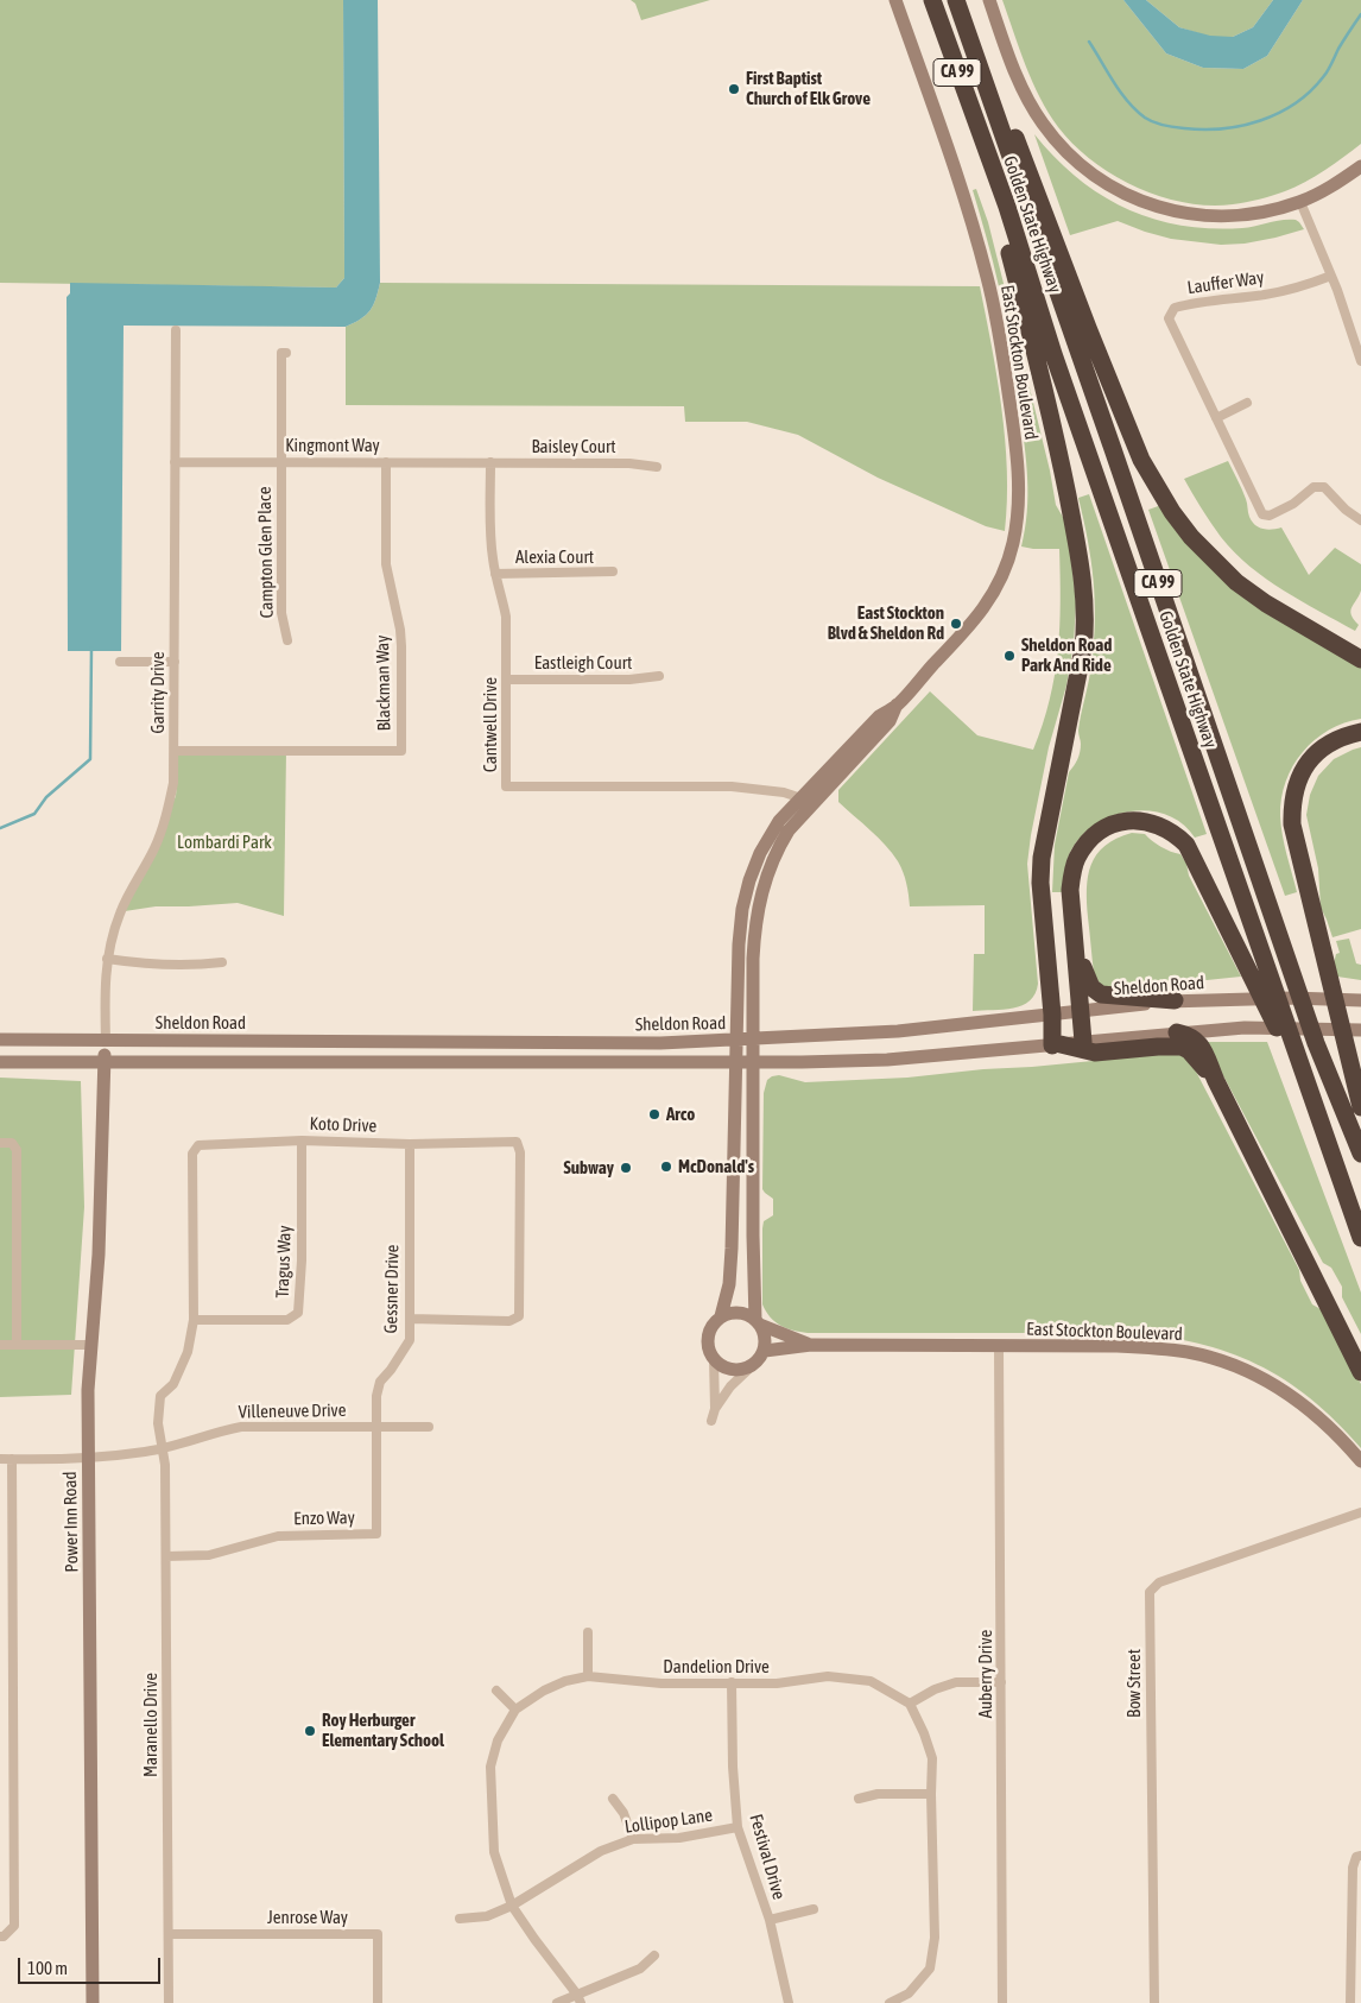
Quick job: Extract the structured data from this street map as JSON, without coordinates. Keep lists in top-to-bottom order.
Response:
{
  "streets": {
    "highway": ["CA 99", "Golden State Highway"],
    "main road": ["East Stockton Boulevard", "Sheldon Road", "Power Inn Road"],
    "street": [
      "Lauffer Way",
      "Kingmont Way",
      "Baisley Court",
      "Campton Glen Place",
      "Alexia Court",
      "Eastleigh Court",
      "Blackman Way",
      "Garrity Drive",
      "Cantwell Drive",
      "Koto Drive",
      "Tragus Way",
      "Gessner Drive",
      "Villeneuve Drive",
      "Enzo Way",
      "Dandelion Drive",
      "Auberry Drive",
      "Bow Street",
      "Maranello Drive",
      "Lollipop Lane",
      "Festival Drive",
      "Jenrose Way"
    ]
  },
  "crossings": [
    ["East Stockton Boulevard", "Cantwell Drive"],
    ["East Stockton Boulevard", "Sheldon Road"],
    ["East Stockton Boulevard", "Auberry Drive"],
    ["Kingmont Way", "Baisley Court"],
    ["Kingmont Way", "Campton Glen Place"],
    ["Kingmont Way", "Blackman Way"],
    ["Kingmont Way", "Garrity Drive"],
    ["Kingmont Way", "Cantwell Drive"],
    ["Baisley Court", "Cantwell Drive"],
    ["Alexia Court", "Cantwell Drive"],
    ["Eastleigh Court", "Cantwell Drive"],
    ["Blackman Way", "Garrity Drive"],
    ["Garrity Drive", "Sheldon Road"],
    ["Garrity Drive", "Power Inn Road"],
    ["Sheldon Road", "Power Inn Road"],
    ["Koto Drive", "Tragus Way"],
    ["Koto Drive", "Gessner Drive"],
    ["Koto Drive", "Villeneuve Drive"],
    ["Koto Drive", "Maranello Drive"],
    ["Gessner Drive", "Villeneuve Drive"],
    ["Gessner Drive", "Enzo Way"],
    ["Villeneuve Drive", "Enzo Way"],
    ["Villeneuve Drive", "Power Inn Road"],
    ["Villeneuve Drive", "Maranello Drive"],
    ["Enzo Way", "Maranello Drive"],
    ["Dandelion Drive", "Lollipop Lane"],
    ["Dandelion Drive", "Festival Drive"],
    ["Maranello Drive", "Jenrose Way"],
    ["Lollipop Lane", "Festival Drive"]
  ],
  "parks": ["Lombardi Park"],
  "places": [
    "First Baptist Church of Elk Grove",
    "East Stockton Blvd & Sheldon Rd",
    "Sheldon Road Park And Ride",
    "Arco",
    "McDonald's",
    "Subway",
    "Roy Herburger Elementary School"
  ],
  "scale_bar": "100 m"
}
